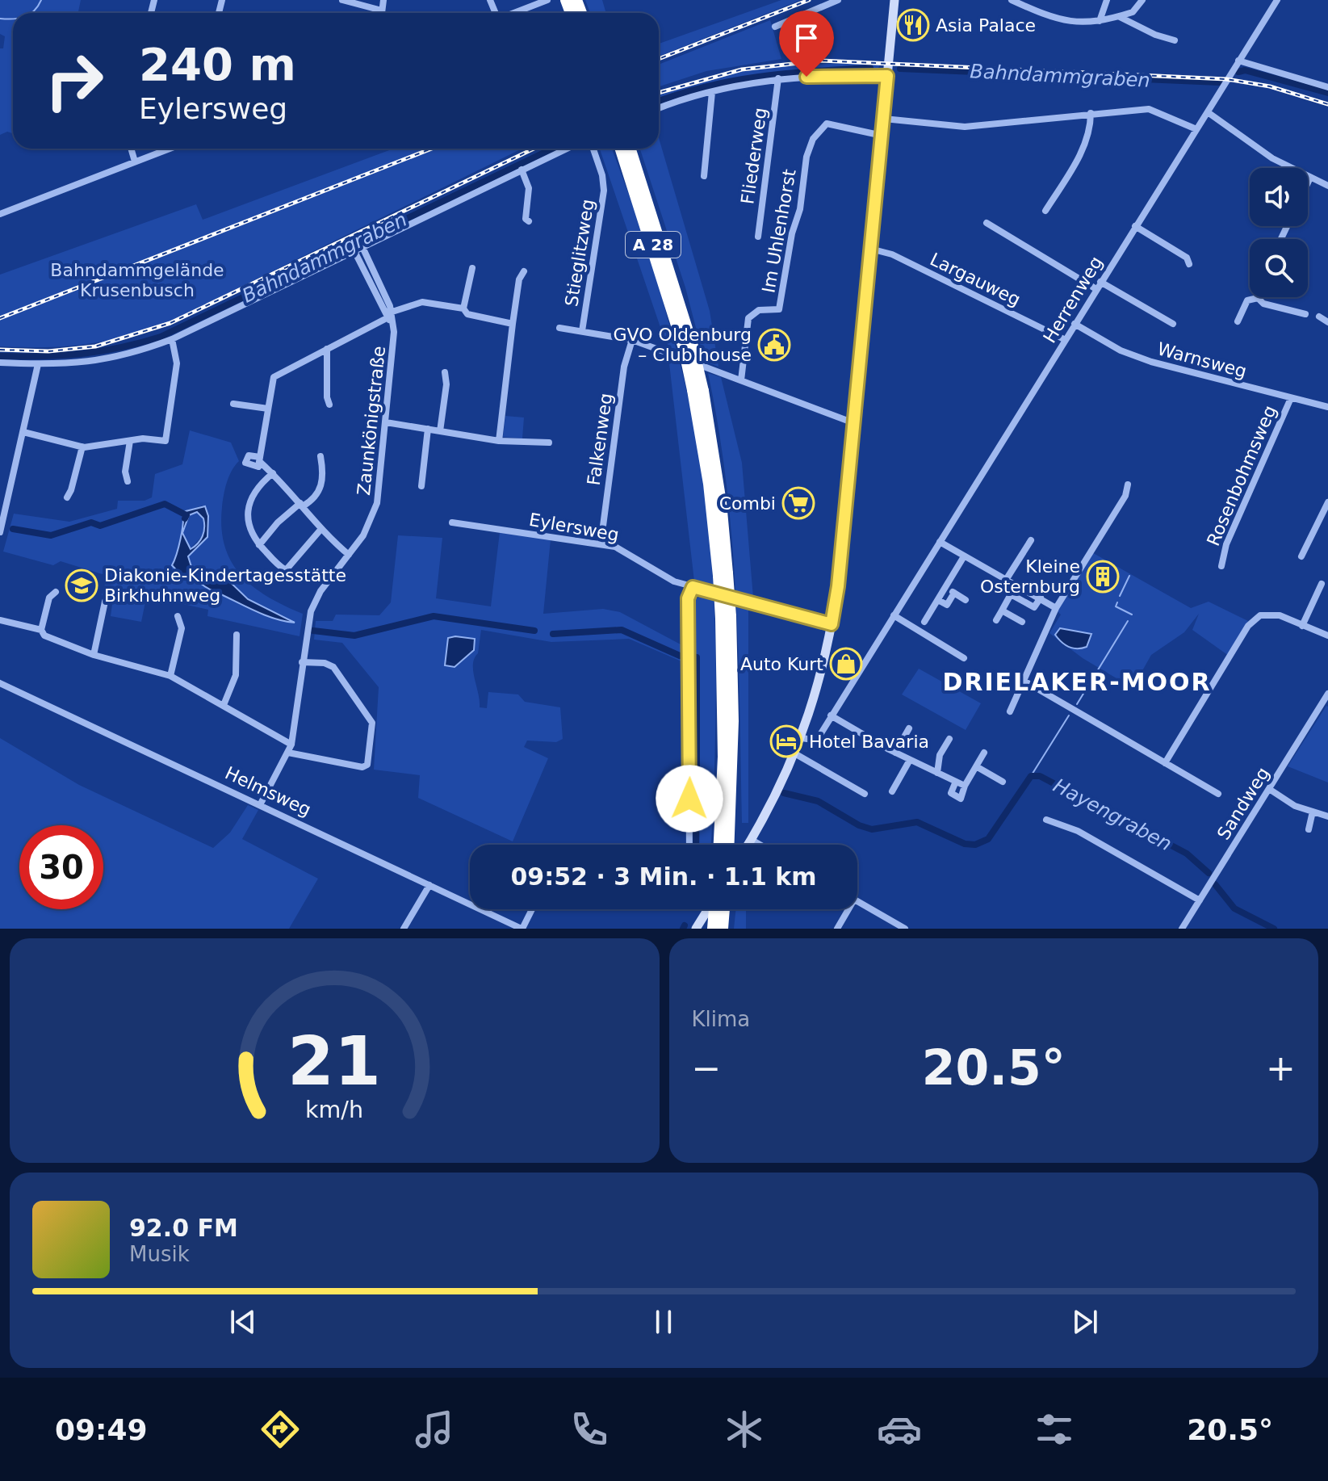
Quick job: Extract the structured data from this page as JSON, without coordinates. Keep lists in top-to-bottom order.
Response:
{
  "streets": {
    "highway": ["A 28"],
    "street": [
      "Fliederweg",
      "Im Uhlenhorst",
      "Stieglitzweg",
      "Largauweg",
      "Herrenweg",
      "Warnsweg",
      "Zaunkönigstraße",
      "Falkenweg",
      "Rosenbohmsweg",
      "Eylersweg",
      "Helmsweg",
      "Sandweg"
    ]
  },
  "crossings": [
    ["Largauweg", "Herrenweg"],
    ["Herrenweg", "Warnsweg"],
    ["Warnsweg", "Rosenbohmsweg"],
    ["Zaunkönigstraße", "Helmsweg"],
    ["Falkenweg", "Eylersweg"]
  ],
  "districts": ["DRIELAKER-MOOR"],
  "water": ["Bahndammgraben", "Hayengraben"],
  "parks": ["Bahndammgelände Krusenbusch"],
  "places": {
    "restaurant": ["Asia Palace"],
    "public building": ["GVO Oldenburg – Club house"],
    "supermarket": ["Combi"],
    "building": ["Kleine Osternburg"],
    "school or university": ["Diakonie-Kindertagesstätte Birkhuhnweg"],
    "shop": ["Auto Kurt"],
    "hotel": ["Hotel Bavaria"]
  },
  "page": {
    "turn": ["240 m", "Eylersweg"],
    "limit": "30",
    "trip": "09:52 · 3 Min. · 1.1 km",
    "tile": "Klima",
    "heat": ["−", "20.5°", "+"],
    "song": ["92.0 FM", "Musik"],
    "tabs": ["09:49", "20.5°"],
    "gauge": ["21", "km/h"]
  }
}
